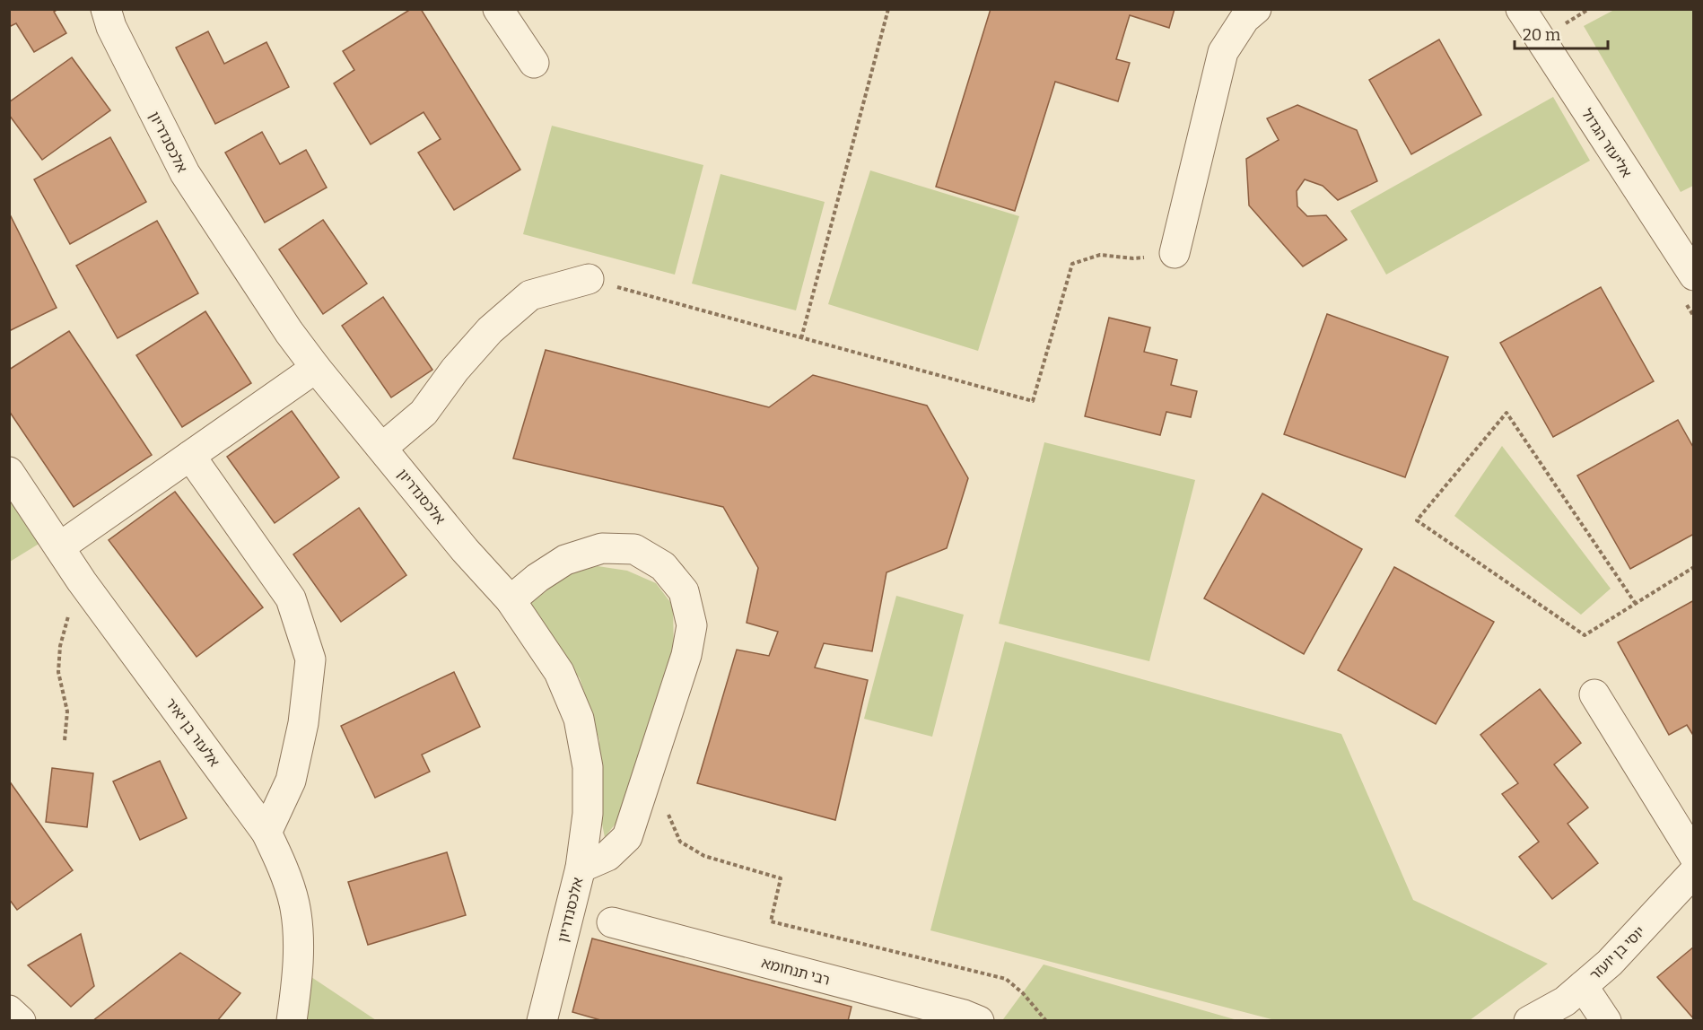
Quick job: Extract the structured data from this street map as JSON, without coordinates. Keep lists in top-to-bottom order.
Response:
{
  "streets": {
    "street": [
      "אלכסנדריון",
      "אליעזר הגדול",
      "אלעזר בן יאיר",
      "יוסי בן יועזר",
      "רבי תנחומא"
    ]
  },
  "scale_bar": "20 m"
}
